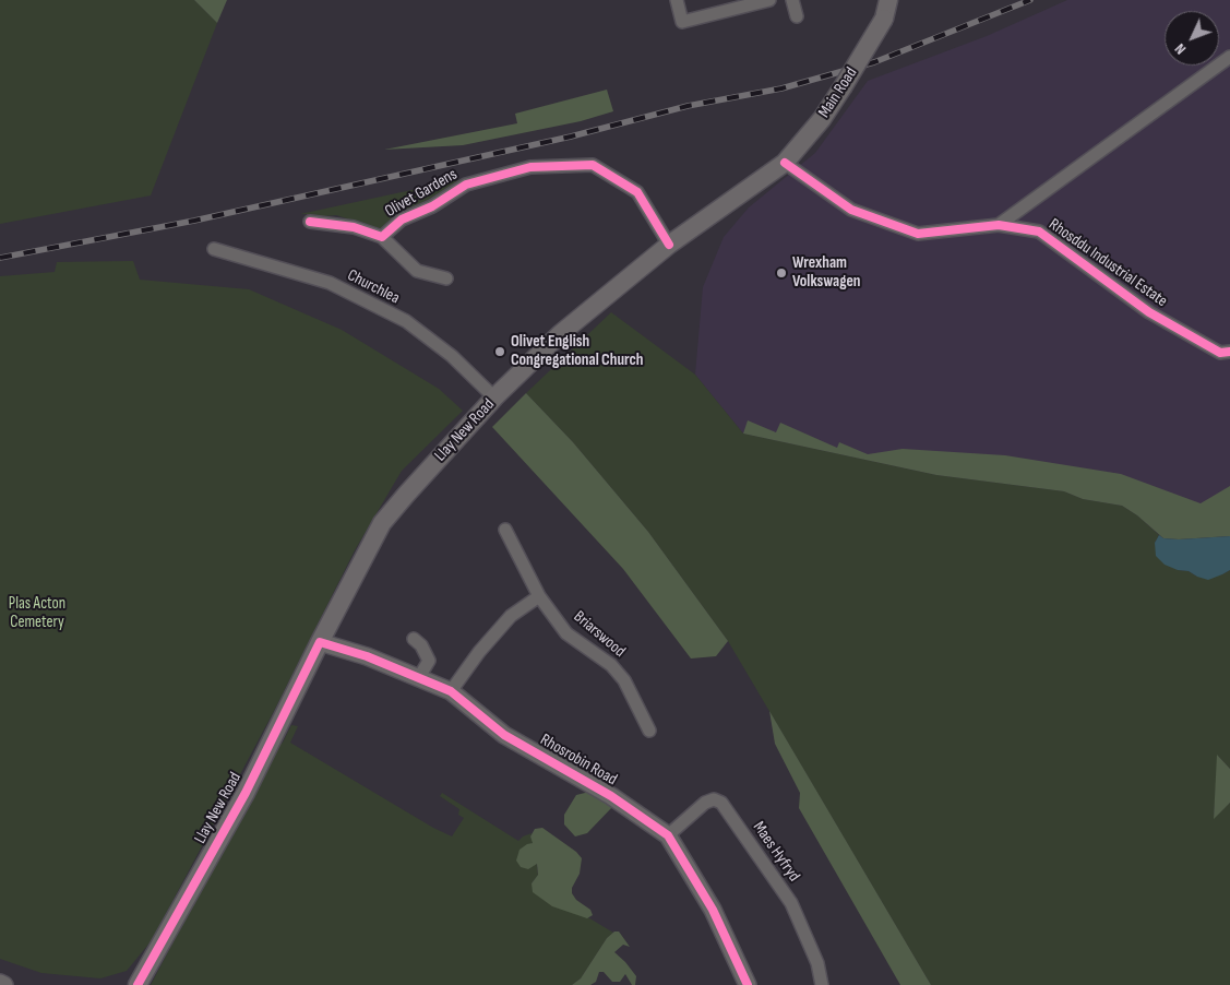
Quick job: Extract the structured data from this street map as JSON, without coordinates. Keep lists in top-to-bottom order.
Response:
{
  "streets": {
    "main road": ["Main Road", "Llay New Road"],
    "street": [
      "Olivet Gardens",
      "Rhosddu Industrial Estate",
      "Churchlea",
      "Briarswood",
      "Rhosrobin Road",
      "Maes Hyfryd"
    ]
  },
  "crossings": [
    ["Main Road", "Rhosddu Industrial Estate"],
    ["Main Road", "Llay New Road"],
    ["Olivet Gardens", "Llay New Road"],
    ["Rhosddu Industrial Estate", "Llay New Road"],
    ["Churchlea", "Llay New Road"],
    ["Llay New Road", "Rhosrobin Road"],
    ["Rhosrobin Road", "Maes Hyfryd"]
  ],
  "parks": ["Plas Acton Cemetery"],
  "places": ["Wrexham Volkswagen", "Olivet English Congregational Church"],
  "north": "bottom left"
}
